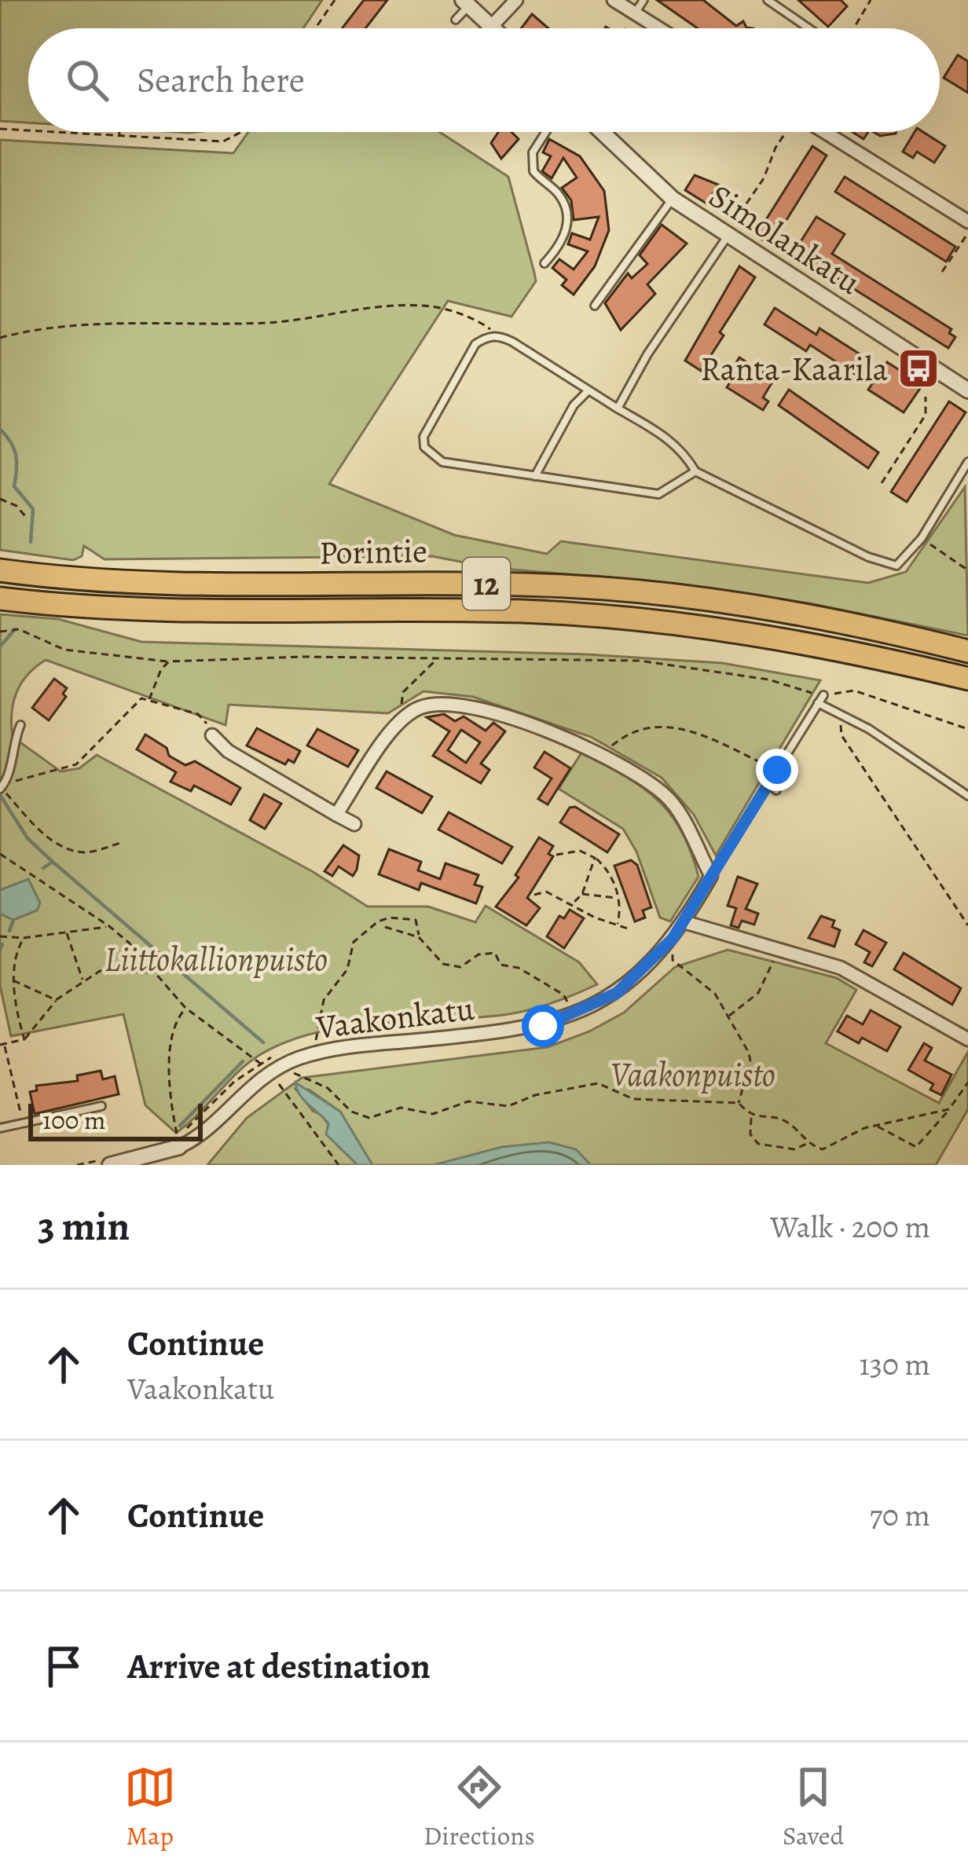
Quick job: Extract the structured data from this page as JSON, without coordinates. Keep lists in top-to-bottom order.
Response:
{
  "streets": {
    "highway": ["Porintie", "12"],
    "street": ["Simolankatu", "Vaakonkatu"]
  },
  "parks": ["Liittokallionpuisto", "Vaakonpuisto"],
  "places": {
    "bus stop": ["Ranta-Kaarila"]
  },
  "scale_bar": "100 m",
  "page": {
    "search": "Search here",
    "scale": "100 m",
    "heading": ["3 min", "Walk · 200 m"],
    "list": [
      ["Continue", "Vaakonkatu", "130 m"],
      ["Continue", "70 m"],
      "Arrive at destination"
    ],
    "nav": ["Map", "Directions", "Saved"]
  }
}
